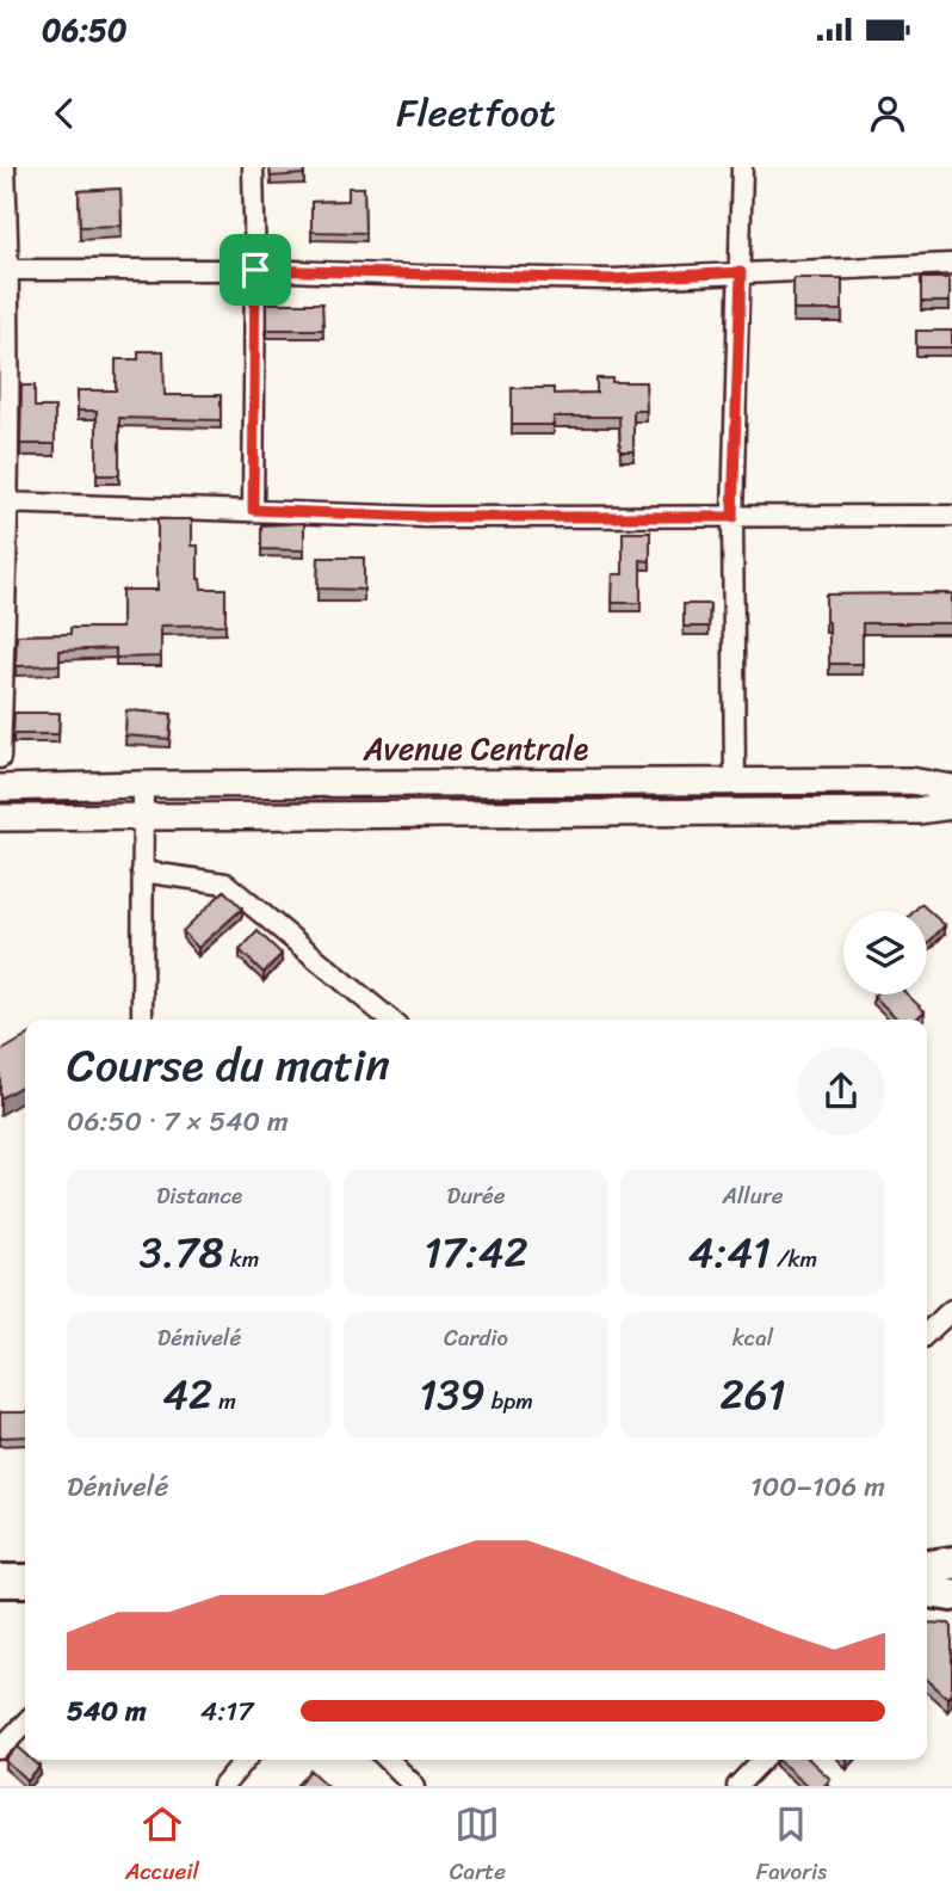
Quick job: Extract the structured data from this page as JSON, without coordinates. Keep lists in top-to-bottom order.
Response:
{
  "streets": {
    "street": ["Avenue Centrale"]
  },
  "page": {
    "status": "06:50",
    "header": "Fleetfoot",
    "heading": ["Course du matin", "06:50 · 7 × 540 m"],
    "stats": [
      ["Distance", "3.78 km"],
      ["Durée", "17:42"],
      ["Allure", "4:41 /km"],
      ["Dénivelé", "42 m"],
      ["Cardio", "139 bpm"],
      ["kcal", "261"]
    ],
    "chart": ["Dénivelé", "100–106 m"],
    "list": [
      {
        "name": "540 m",
        "note": "4:17"
      }
    ],
    "tabs": ["Accueil", "Carte", "Favoris"]
  }
}
